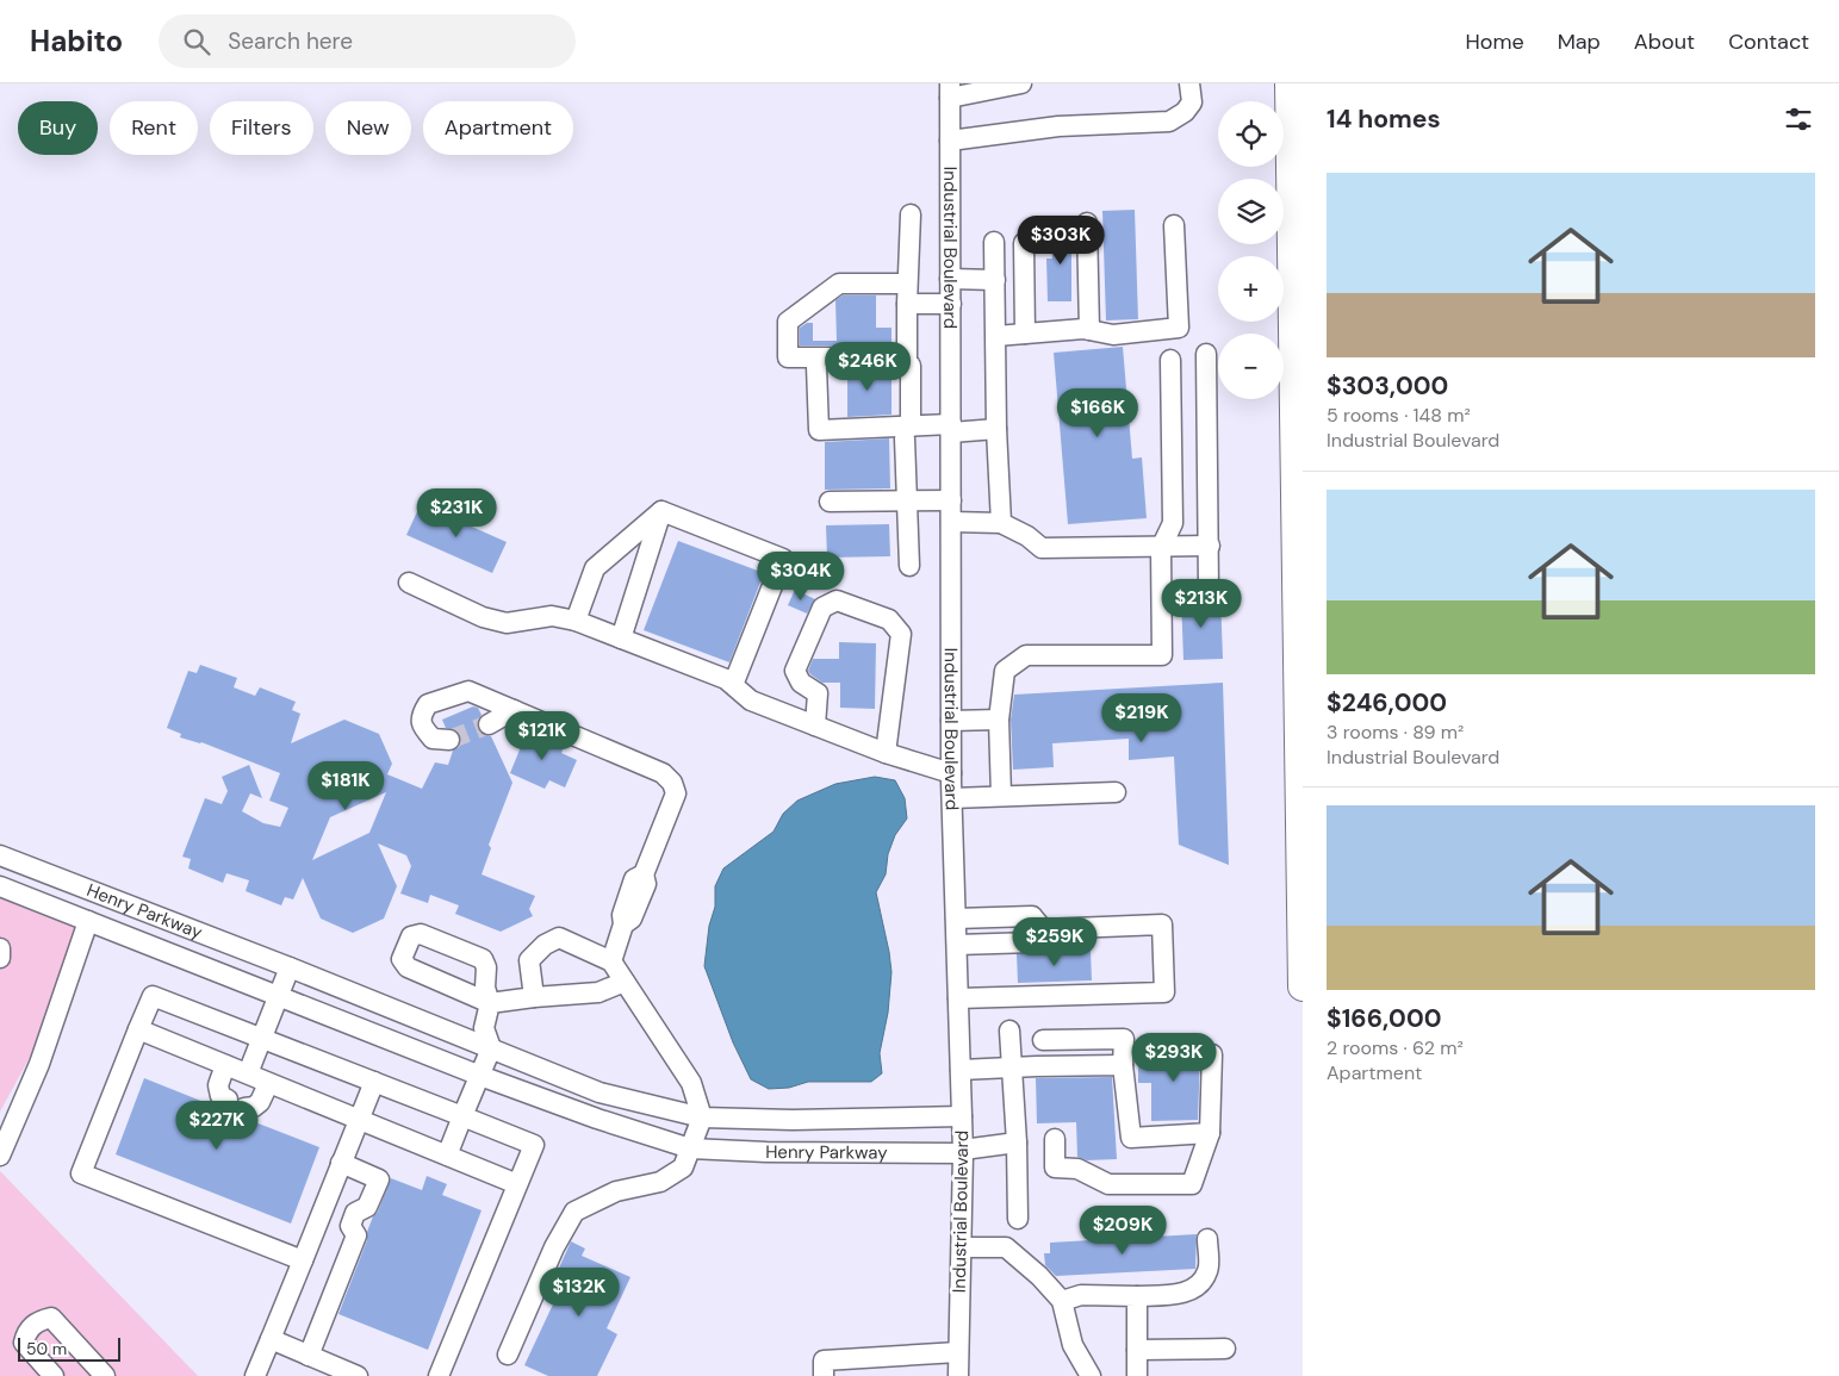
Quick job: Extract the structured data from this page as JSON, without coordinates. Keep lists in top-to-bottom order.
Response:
{
  "streets": {
    "street": ["Industrial Boulevard", "Henry Parkway"]
  },
  "crossings": [
    ["Industrial Boulevard", "Henry Parkway"]
  ],
  "scale_bar": "50 m",
  "page": {
    "header": "Habito",
    "search": "Search here",
    "nav": [
      "Home",
      "Map",
      "About",
      "Contact"
    ],
    "heading": "14 homes",
    "map_buttons": ["+", "−"],
    "chip": [
      "Buy",
      "Rent",
      "Filters",
      "New",
      "Apartment"
    ],
    "list": [
      {
        "name": "$303,000",
        "note": "5 rooms · 148 m² · Industrial Boulevard"
      },
      {
        "name": "$246,000",
        "note": "3 rooms · 89 m² · Industrial Boulevard"
      },
      {
        "name": "$166,000",
        "note": "2 rooms · 62 m² · Apartment"
      }
    ],
    "price": [
      "$303K",
      "$246K",
      "$166K",
      "$231K",
      "$304K",
      "$213K",
      "$219K",
      "$121K",
      "$181K",
      "$259K",
      "$293K",
      "$227K",
      "$209K",
      "$132K"
    ],
    "scale": "50 m"
  }
}
